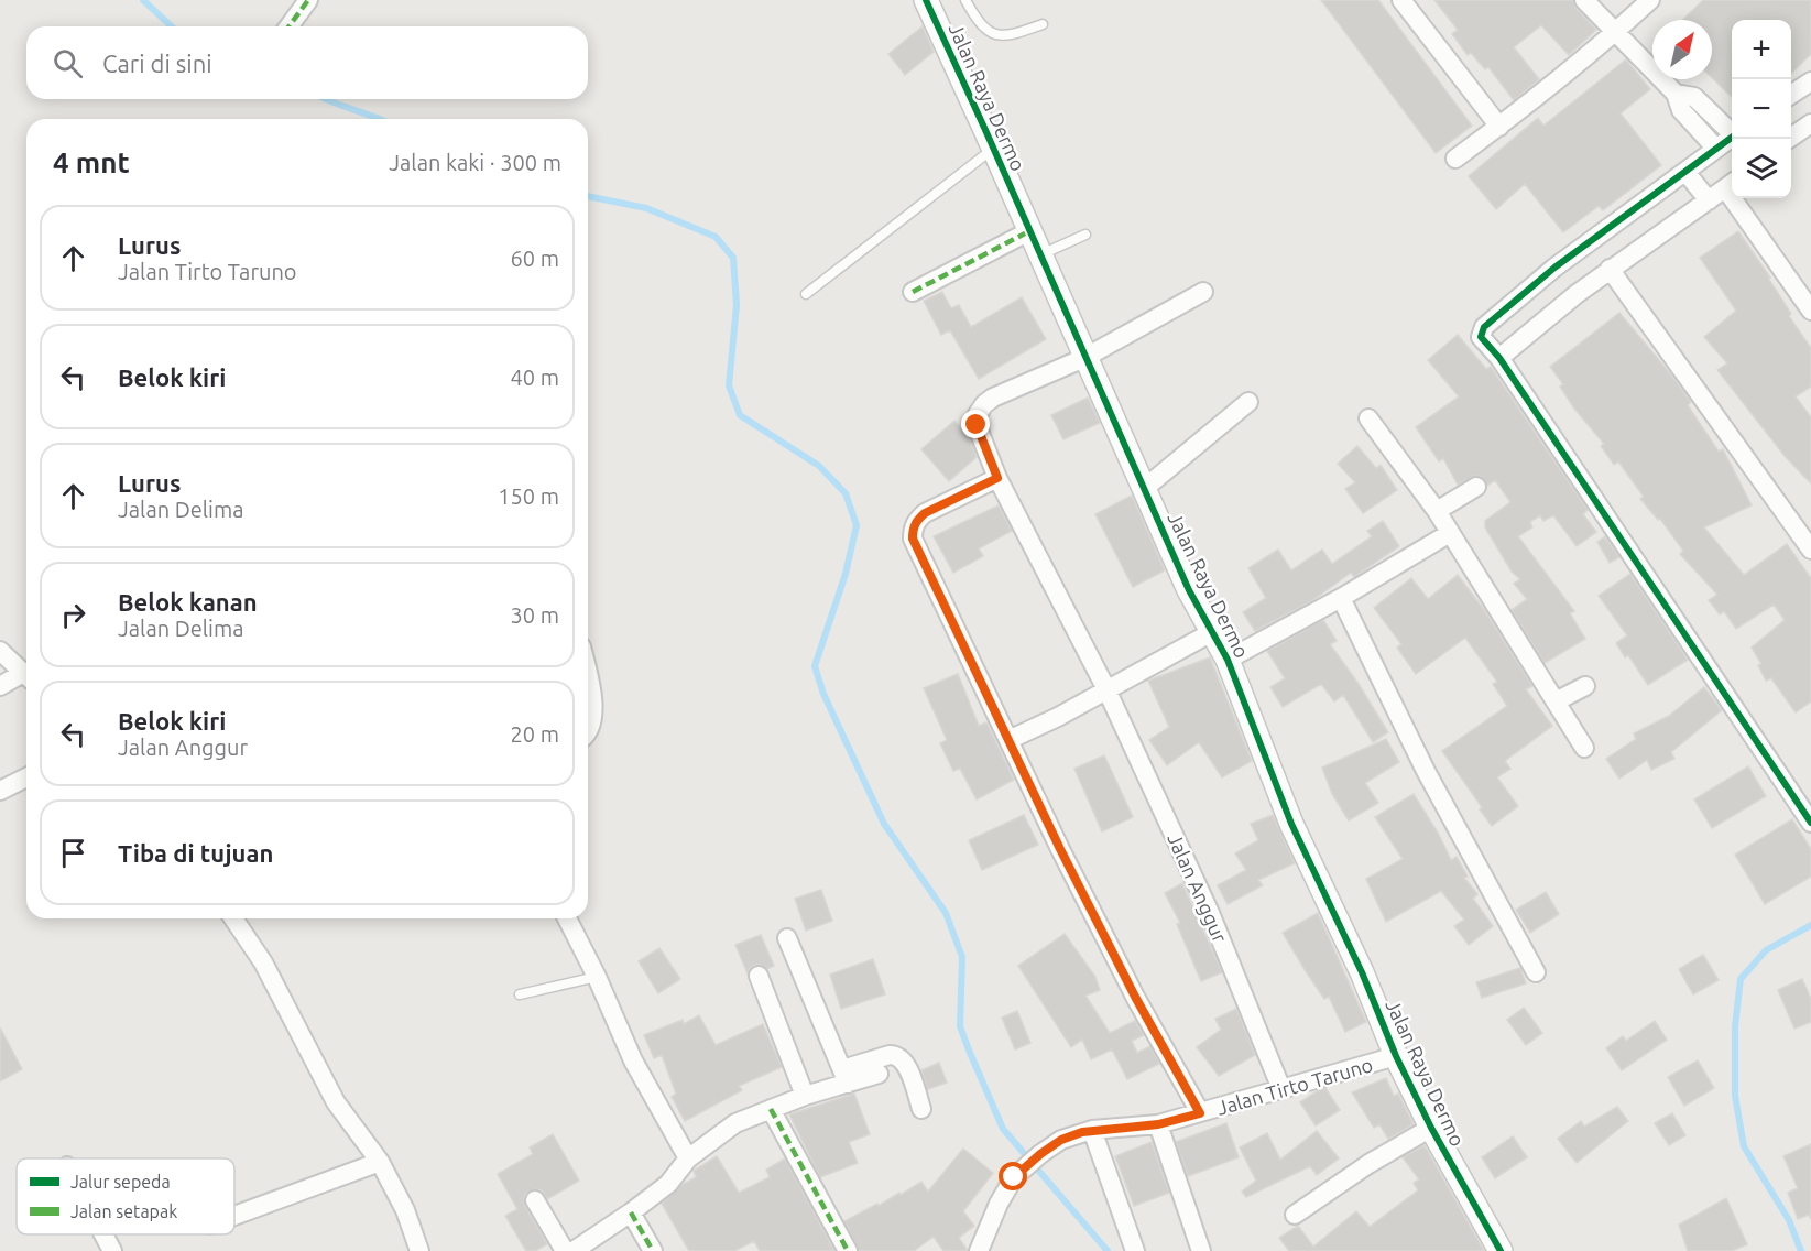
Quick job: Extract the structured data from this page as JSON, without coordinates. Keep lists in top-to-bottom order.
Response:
{
  "streets": {
    "street": ["Jalan Raya Dermo", "Jalan Anggur", "Jalan Tirto Taruno"]
  },
  "crossings": [
    ["Jalan Raya Dermo", "Jalan Anggur"],
    ["Jalan Raya Dermo", "Jalan Tirto Taruno"],
    ["Jalan Anggur", "Jalan Tirto Taruno"]
  ],
  "legend": ["Jalur sepeda", "Jalan setapak"],
  "north": "top right",
  "page": {
    "map_buttons": ["+", "−"],
    "search": "Cari di sini",
    "heading": ["4 mnt", "Jalan kaki · 300 m"],
    "list": [
      ["Lurus", "Jalan Tirto Taruno", "60 m"],
      ["Belok kiri", "40 m"],
      ["Lurus", "Jalan Delima", "150 m"],
      ["Belok kanan", "Jalan Delima", "30 m"],
      ["Belok kiri", "Jalan Anggur", "20 m"],
      "Tiba di tujuan"
    ]
  }
}
